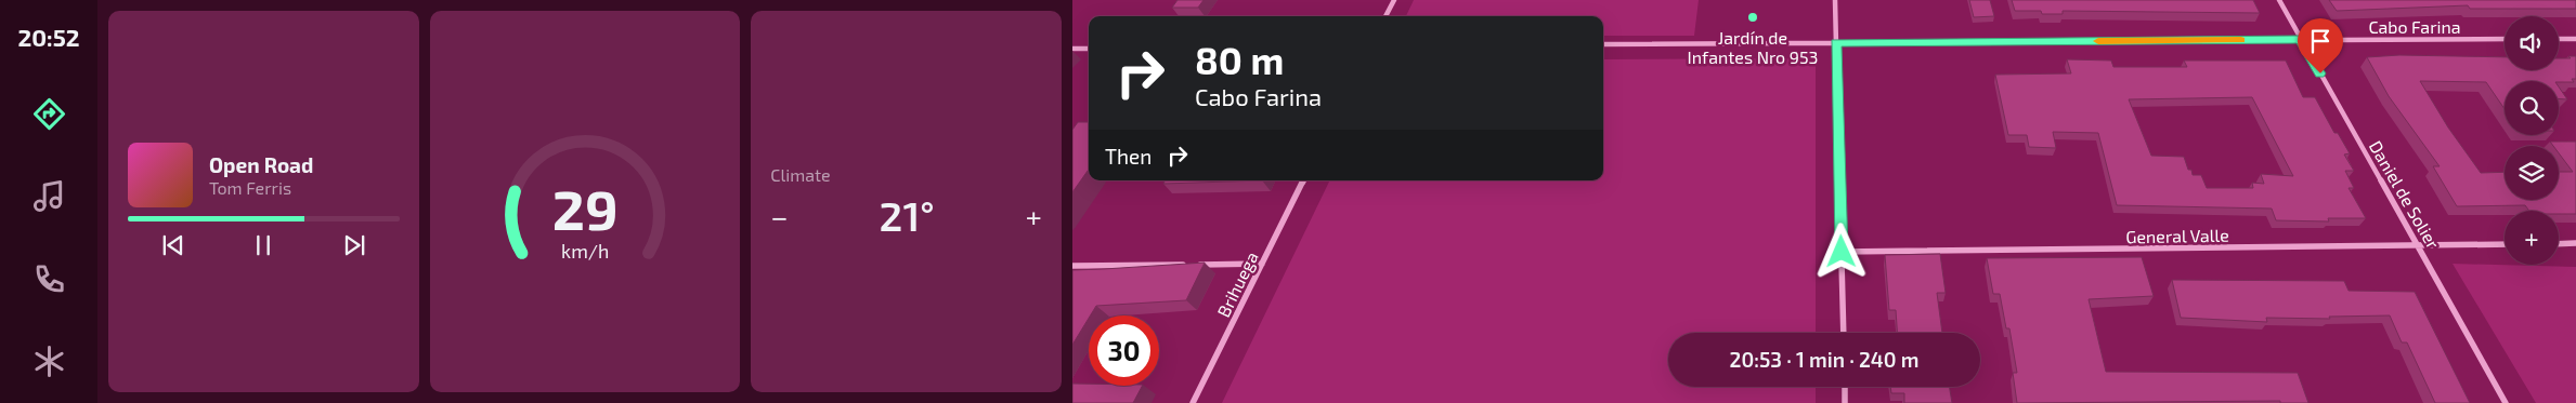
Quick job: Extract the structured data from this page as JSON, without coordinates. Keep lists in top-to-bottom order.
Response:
{
  "streets": {
    "street": [
      "Cabo Farina",
      "Daniel de Solier",
      "General Valle",
      "Brihuega"
    ]
  },
  "crossings": [
    ["Cabo Farina", "Daniel de Solier"],
    ["Daniel de Solier", "General Valle"]
  ],
  "places": ["Jardín de Infantes Nro 953"],
  "page": {
    "tabs": "20:52",
    "tile": "Climate",
    "map_buttons": "+",
    "turn": ["80 m", "Cabo Farina"],
    "then": "Then",
    "song": ["Open Road", "Tom Ferris"],
    "heat": ["−", "21°", "+"],
    "limit": "30",
    "trip": "20:53 · 1 min · 240 m",
    "gauge": ["29", "km/h"]
  }
}
